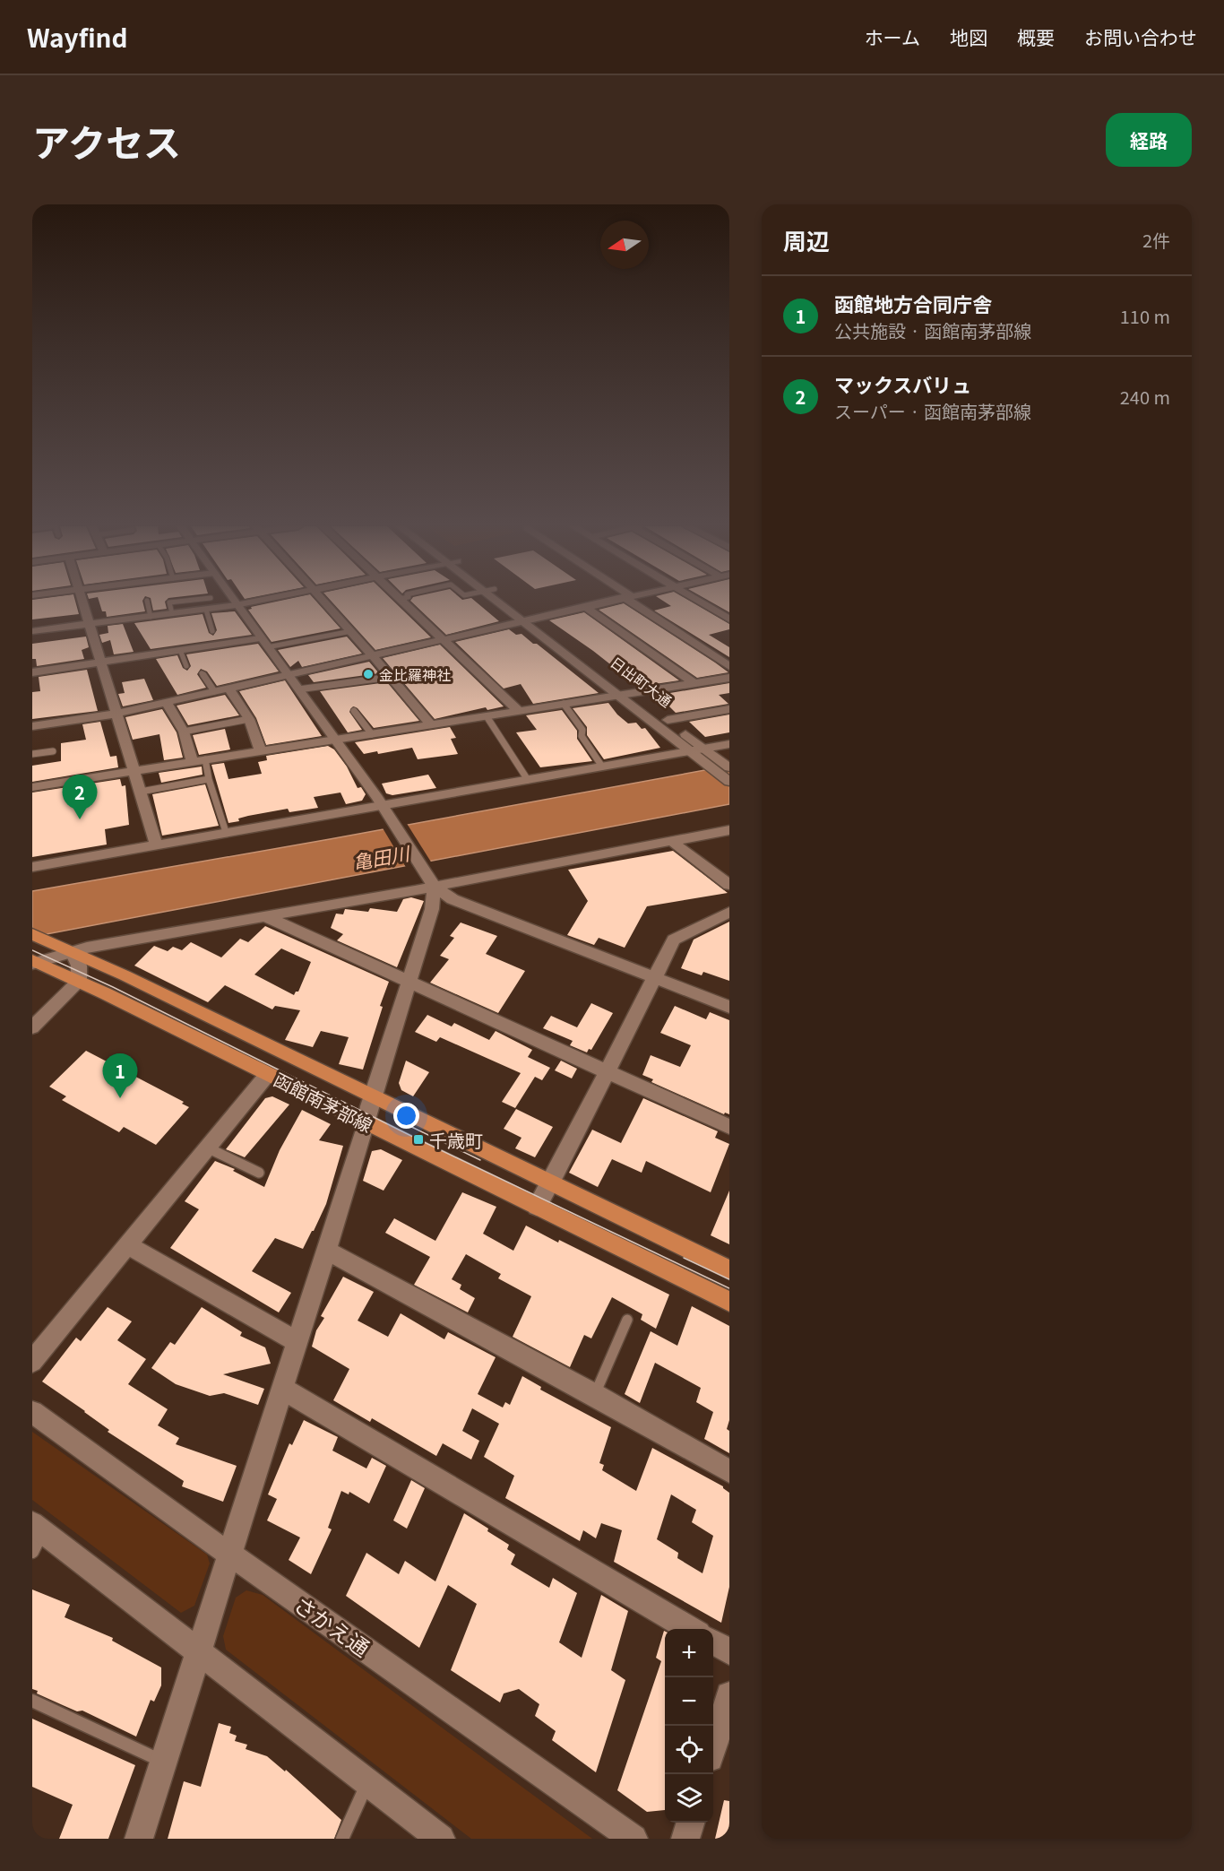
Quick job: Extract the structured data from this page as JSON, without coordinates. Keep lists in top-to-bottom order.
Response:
{
  "streets": {
    "main road": ["函館南茅部線"],
    "street": ["日出町大通", "さかえ通"]
  },
  "water": ["亀田川"],
  "places": {
    "other": ["金比羅神社"],
    "transit": ["千歳町"]
  },
  "north": "left",
  "page": {
    "header": "Wayfind",
    "nav": [
      "ホーム",
      "地図",
      "概要",
      "お問い合わせ"
    ],
    "title": "アクセス",
    "buttons": "経路",
    "heading": ["周辺", "2件"],
    "list": [
      {
        "mark": "1",
        "name": "函館地方合同庁舎",
        "note": "公共施設 · 函館南茅部線",
        "value": "110 m"
      },
      {
        "mark": "2",
        "name": "マックスバリュ",
        "note": "スーパー · 函館南茅部線",
        "value": "240 m"
      }
    ],
    "pins": ["2", "1"],
    "map_buttons": ["+", "−"]
  }
}
